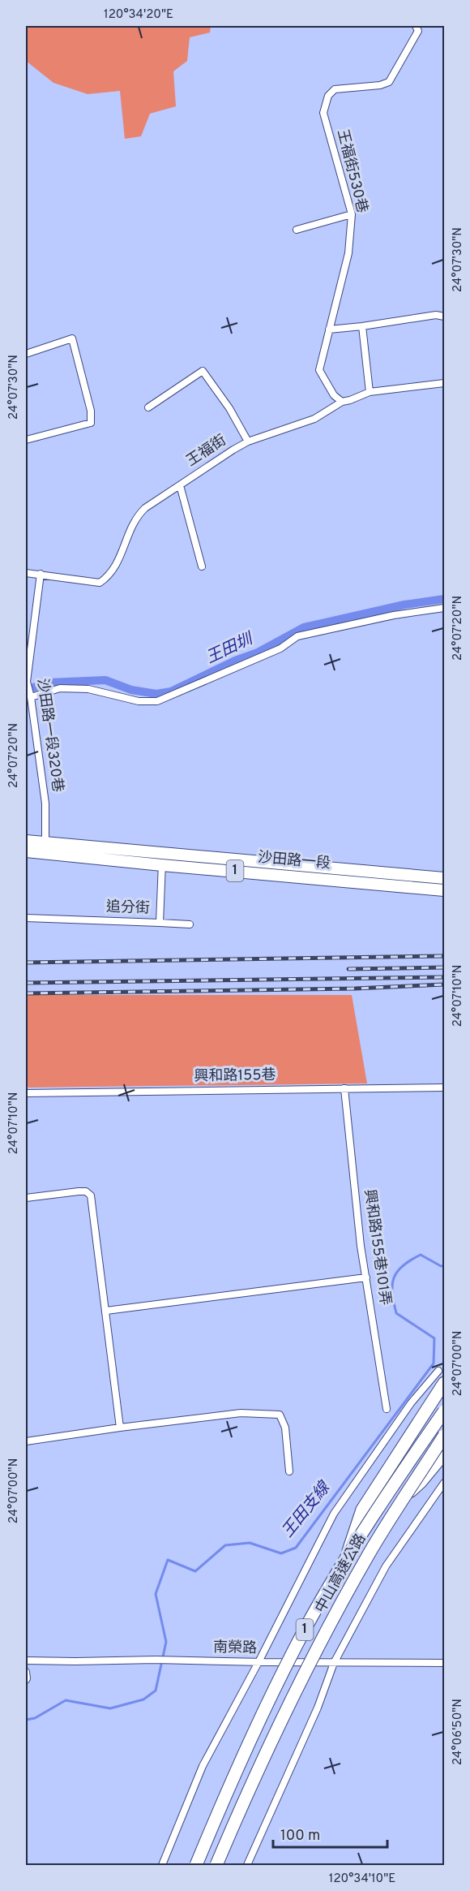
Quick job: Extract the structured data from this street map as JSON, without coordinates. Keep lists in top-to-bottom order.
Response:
{
  "streets": {
    "highway": ["1", "中山高速公路"],
    "main road": ["沙田路一段"],
    "street": [
      "王福街530巷",
      "王福街",
      "沙田路一段320巷",
      "追分街",
      "興和路155巷",
      "興和路155巷101弄",
      "南榮路"
    ]
  },
  "crossings": [
    ["王福街530巷", "王福街"],
    ["王福街", "沙田路一段320巷"],
    ["沙田路一段320巷", "沙田路一段"],
    ["沙田路一段", "追分街"],
    ["興和路155巷", "興和路155巷101弄"]
  ],
  "water": ["王田圳", "王田支線"],
  "scale_bar": "100 m",
  "coordinates": [
    "120°34'20\"E",
    "24°07'30\"N",
    "24°07'20\"N",
    "24°07'10\"N",
    "24°07'00\"N",
    "24°06'50\"N",
    "120°34'10\"E"
  ]
}
